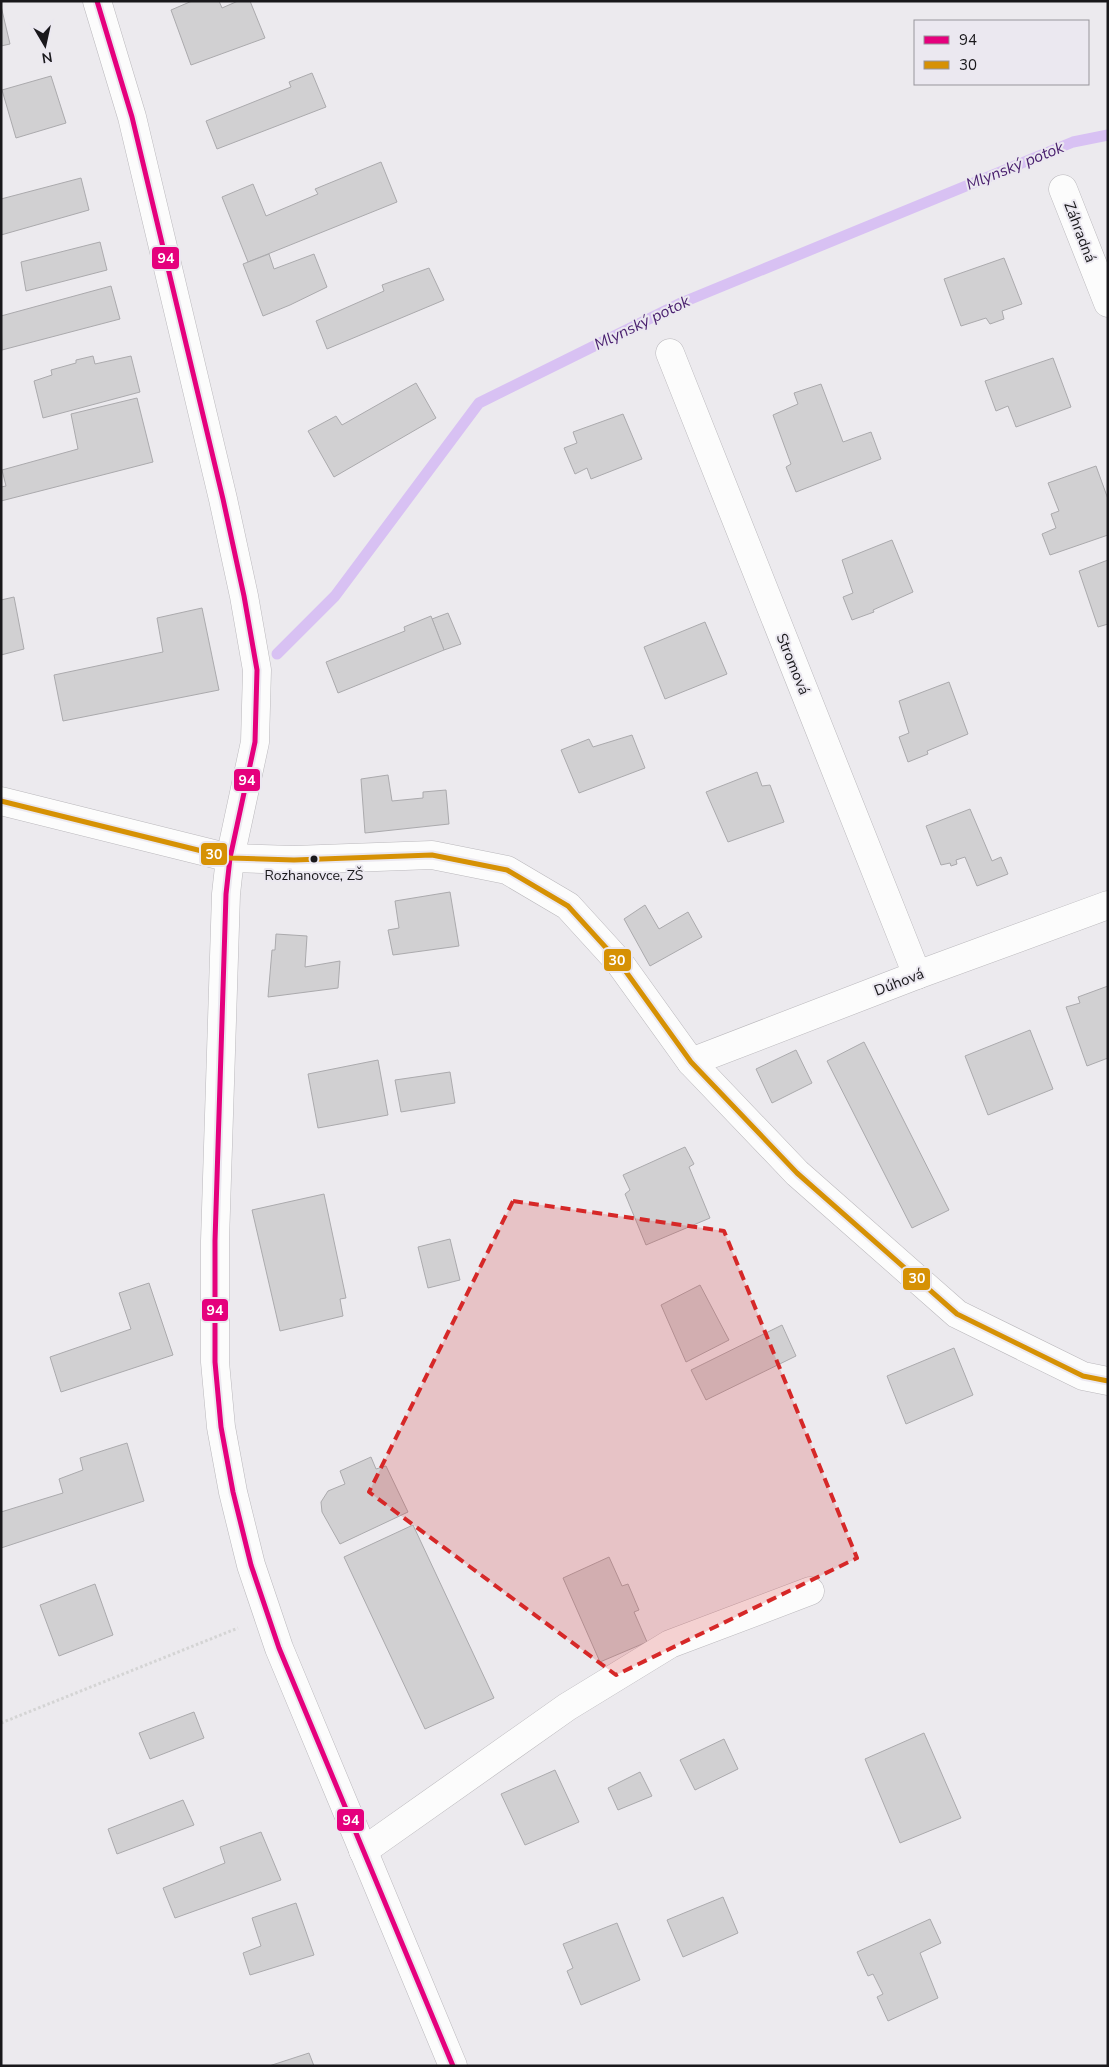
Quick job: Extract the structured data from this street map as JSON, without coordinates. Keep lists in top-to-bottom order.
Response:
{
  "streets": {
    "street": ["Záhradná", "Stromová", "Dúhová"]
  },
  "crossings": [
    ["Stromová", "Dúhová"]
  ],
  "water": ["Mlynský potok"],
  "places": ["Rozhanovce, ZŠ"],
  "lines": ["transit line 94", "transit line 30"],
  "legend": ["94", "30"],
  "north": "bottom"
}
